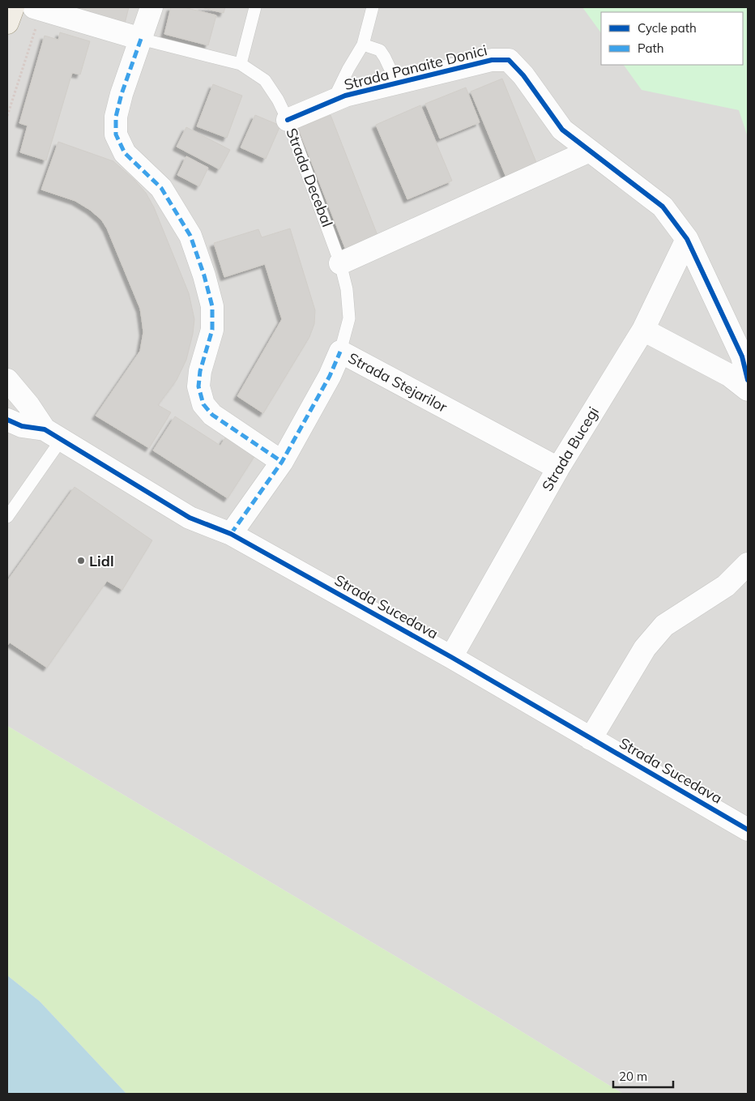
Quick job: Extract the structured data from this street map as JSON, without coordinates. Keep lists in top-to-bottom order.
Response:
{
  "streets": {
    "street": [
      "Strada Panaite Donici",
      "Strada Decebal",
      "Strada Stejarilor",
      "Strada Bucegi",
      "Strada Sucedava"
    ]
  },
  "crossings": [
    ["Strada Panaite Donici", "Strada Decebal"],
    ["Strada Panaite Donici", "Strada Bucegi"],
    ["Strada Decebal", "Strada Stejarilor"],
    ["Strada Stejarilor", "Strada Bucegi"],
    ["Strada Stejarilor", "Strada Sucedava"],
    ["Strada Bucegi", "Strada Sucedava"]
  ],
  "places": ["Lidl"],
  "legend": ["Cycle path", "Path"],
  "scale_bar": "20 m"
}
